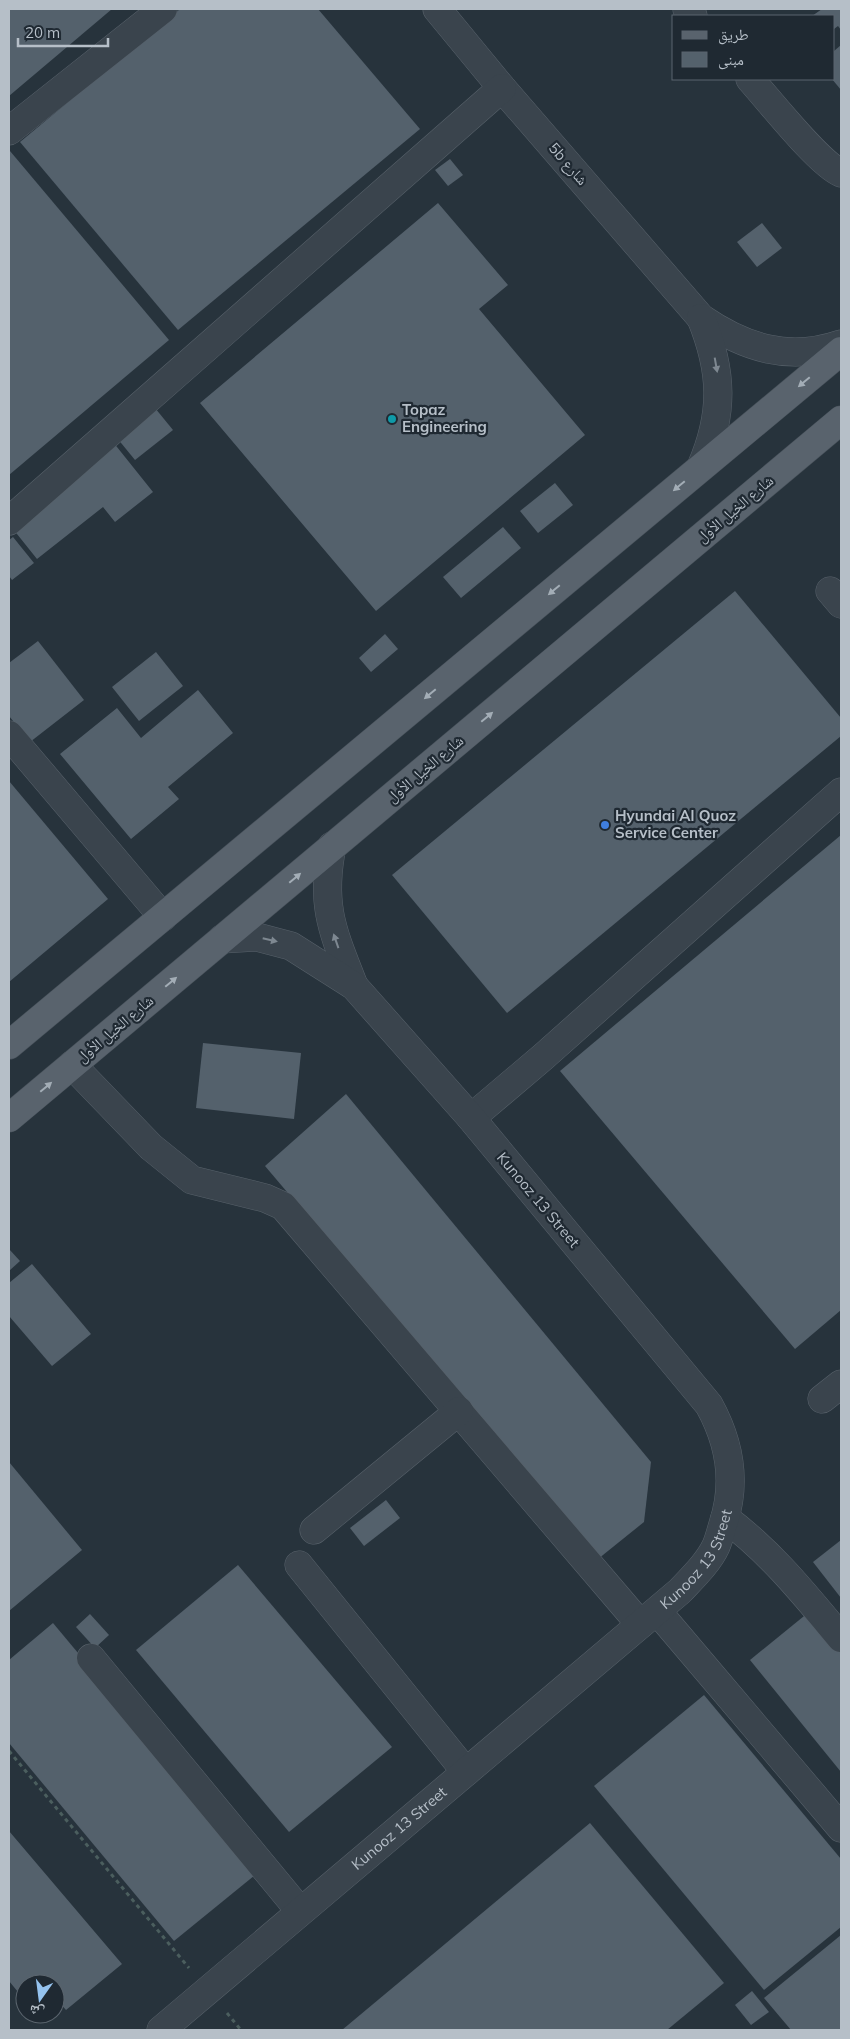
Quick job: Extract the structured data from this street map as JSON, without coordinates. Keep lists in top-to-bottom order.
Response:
{
  "streets": {
    "main road": ["شارع الخيل الأول"],
    "street": ["5b شارع", "Kunooz 13 Street"]
  },
  "crossings": [
    ["شارع الخيل الأول", "Kunooz 13 Street"]
  ],
  "places": ["Topaz Engineering", "Hyundai Al Quoz Service Center"],
  "legend": ["طريق", "مبنى"],
  "scale_bar": "20 m",
  "north": "bottom"
}
